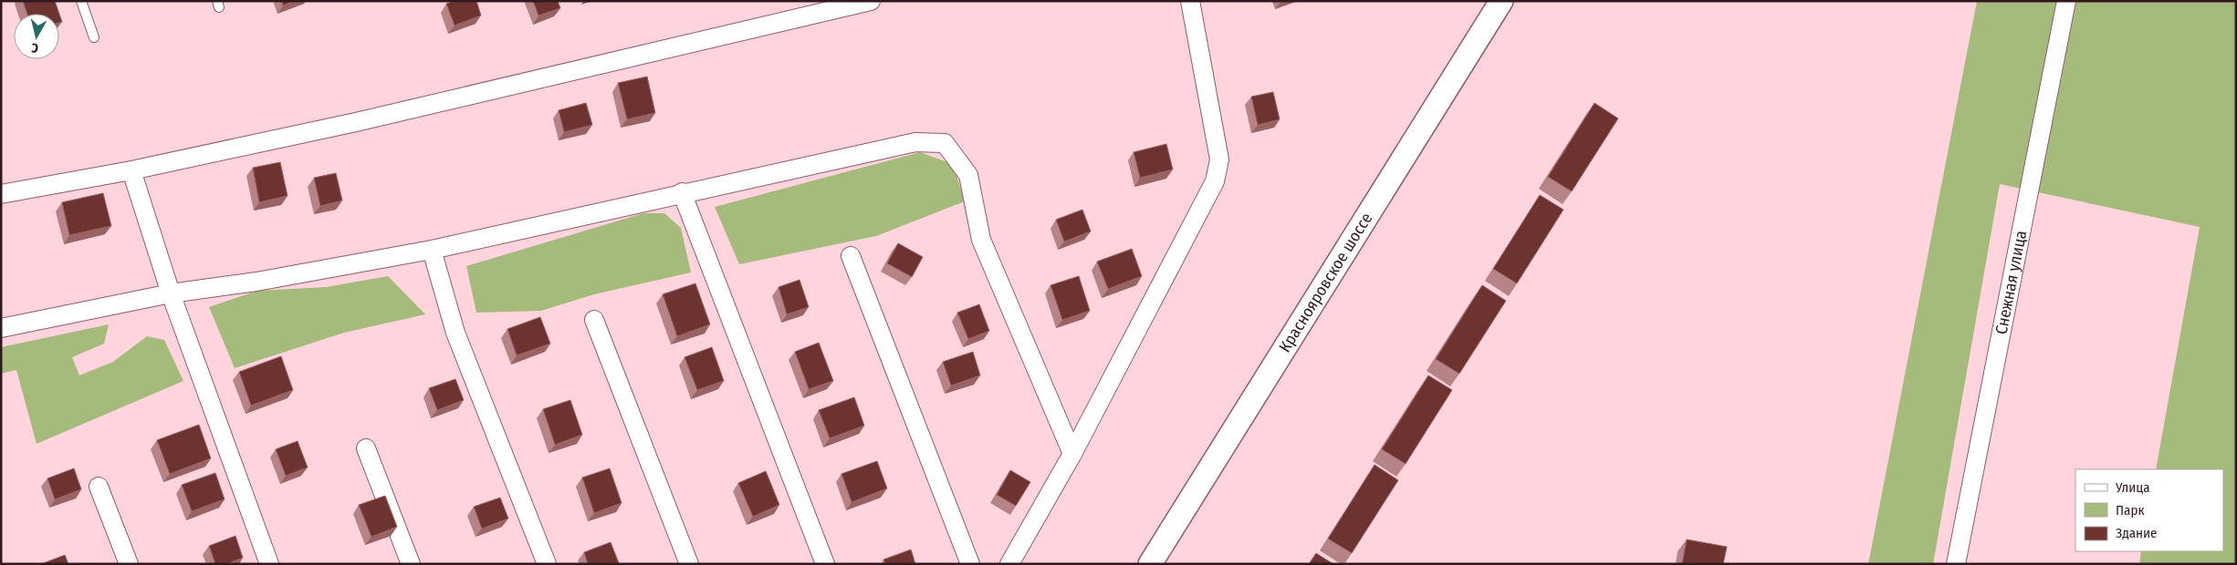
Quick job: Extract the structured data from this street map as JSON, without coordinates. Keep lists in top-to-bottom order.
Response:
{
  "streets": {
    "street": ["Краснояровское шоссе", "Снежная улица"]
  },
  "legend": ["Улица", "Парк", "Здание"],
  "north": "bottom"
}
